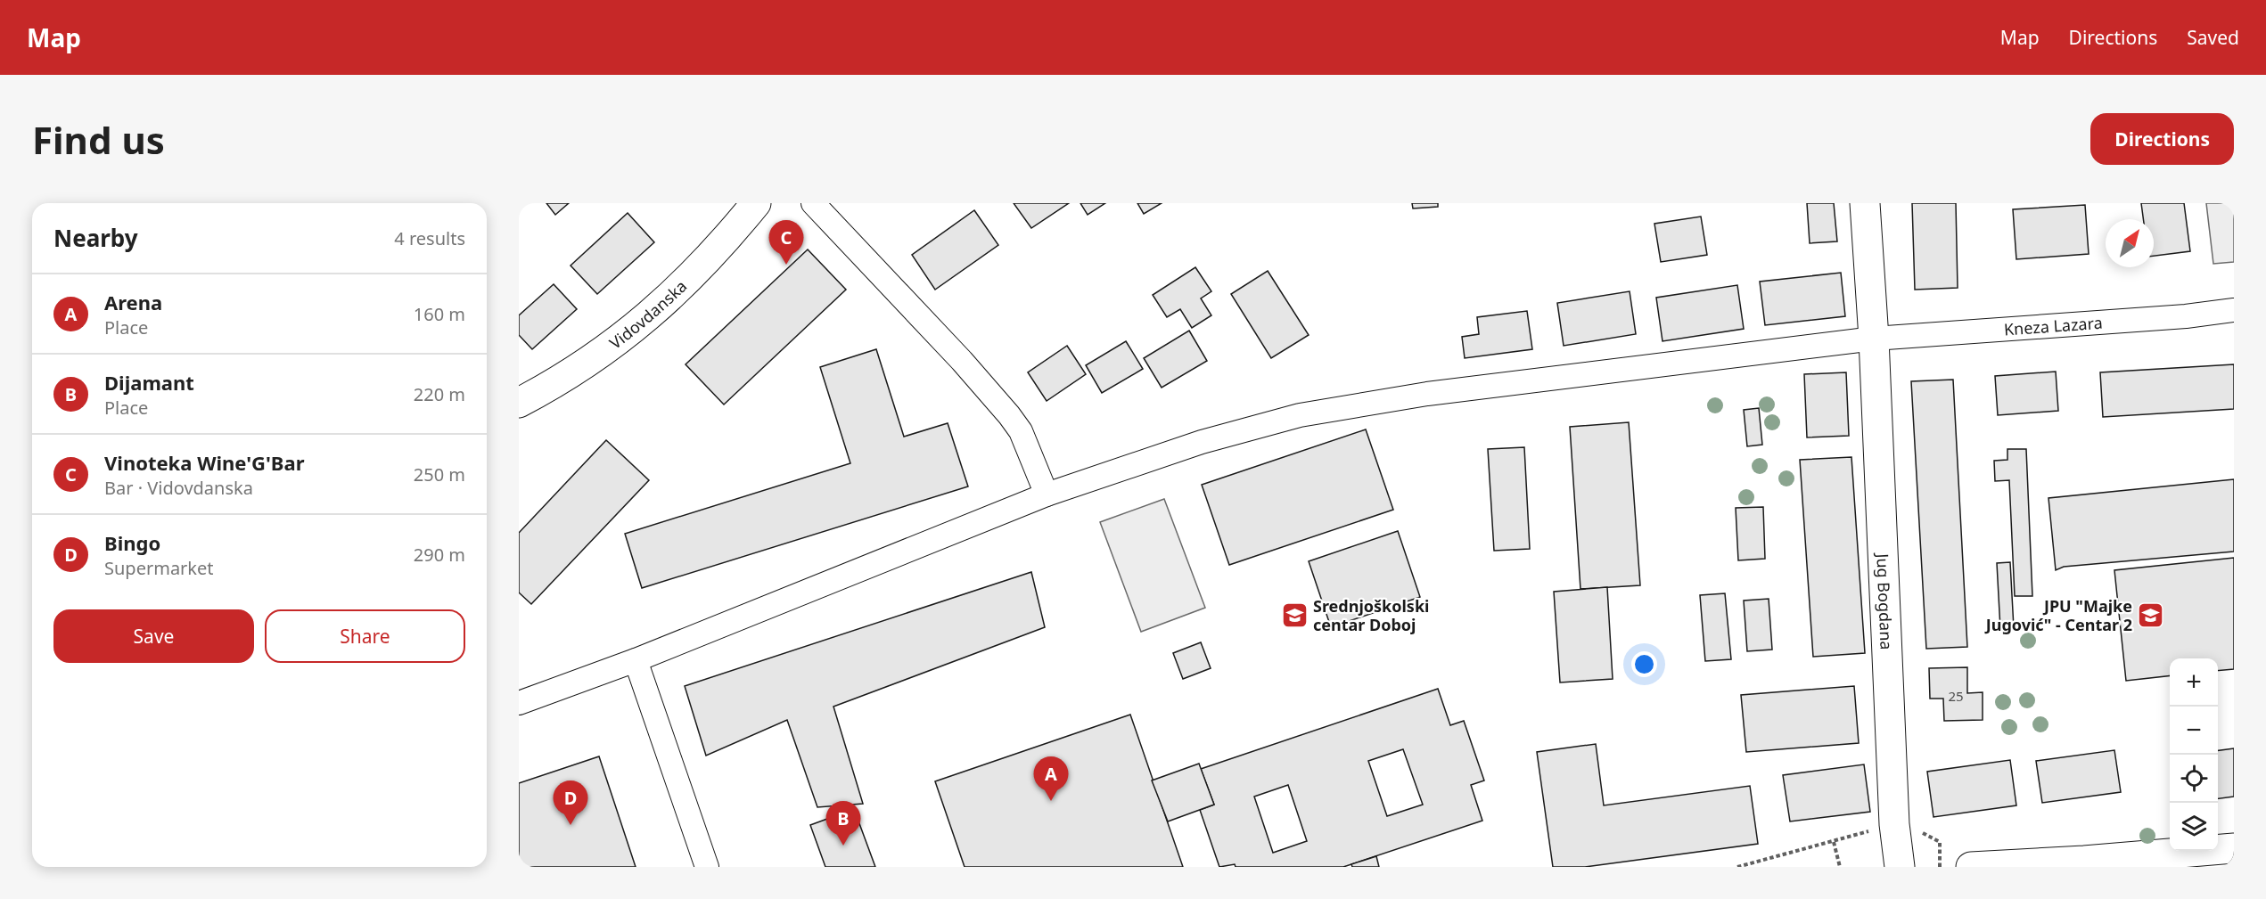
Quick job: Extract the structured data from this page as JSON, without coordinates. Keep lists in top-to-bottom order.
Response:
{
  "streets": {
    "street": ["Vidovdanska", "Kneza Lazara", "Jug Bogdana"]
  },
  "crossings": [
    ["Kneza Lazara", "Jug Bogdana"]
  ],
  "places": {
    "school or university": ["Srednjoškolski centar Doboj", "JPU \"Majke Jugović\" - Centar 2"]
  },
  "house_numbers": ["25"],
  "north": "top right",
  "page": {
    "header": "Map",
    "nav": ["Map", "Directions", "Saved"],
    "buttons": [
      "Directions",
      ["Save", "Share"]
    ],
    "title": "Find us",
    "heading": ["Nearby", "4 results"],
    "pins": [
      "C",
      "A",
      "D",
      "B"
    ],
    "list": [
      {
        "mark": "A",
        "name": "Arena",
        "note": "Place",
        "value": "160 m"
      },
      {
        "mark": "B",
        "name": "Dijamant",
        "note": "Place",
        "value": "220 m"
      },
      {
        "mark": "C",
        "name": "Vinoteka Wine'G'Bar",
        "note": "Bar · Vidovdanska",
        "value": "250 m"
      },
      {
        "mark": "D",
        "name": "Bingo",
        "note": "Supermarket",
        "value": "290 m"
      }
    ],
    "map_buttons": ["+", "−"]
  }
}
